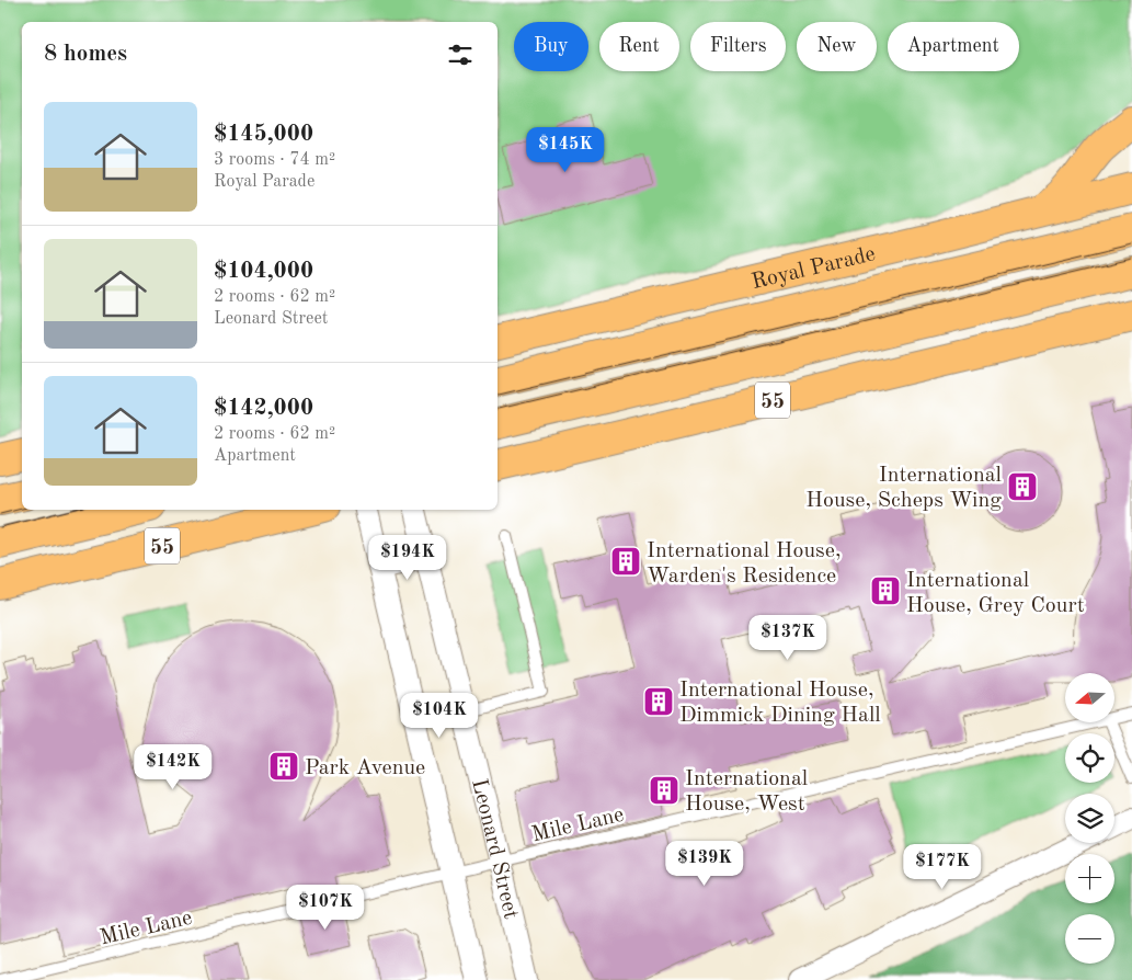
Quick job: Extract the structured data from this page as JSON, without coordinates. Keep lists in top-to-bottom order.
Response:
{
  "streets": {
    "highway": ["Royal Parade", "55"],
    "street": ["Leonard Street"],
    "lane": ["Mile Lane"]
  },
  "crossings": [
    ["Mile Lane", "Leonard Street"]
  ],
  "places": {
    "building": [
      "International House, Scheps Wing",
      "International House, Warden's Residence",
      "International House, Grey Court",
      "International House, Dimmick Dining Hall",
      "Park Avenue",
      "International House, West"
    ]
  },
  "north": "left",
  "page": {
    "chip": [
      "Buy",
      "Rent",
      "Filters",
      "New",
      "Apartment"
    ],
    "heading": "8 homes",
    "list": [
      {
        "name": "$145,000",
        "note": "3 rooms · 74 m² · Royal Parade"
      },
      {
        "name": "$104,000",
        "note": "2 rooms · 62 m² · Leonard Street"
      },
      {
        "name": "$142,000",
        "note": "2 rooms · 62 m² · Apartment"
      }
    ],
    "price": [
      "$145K",
      "$194K",
      "$137K",
      "$104K",
      "$142K",
      "$139K",
      "$177K",
      "$107K"
    ],
    "map_buttons": ["+", "−"]
  }
}
